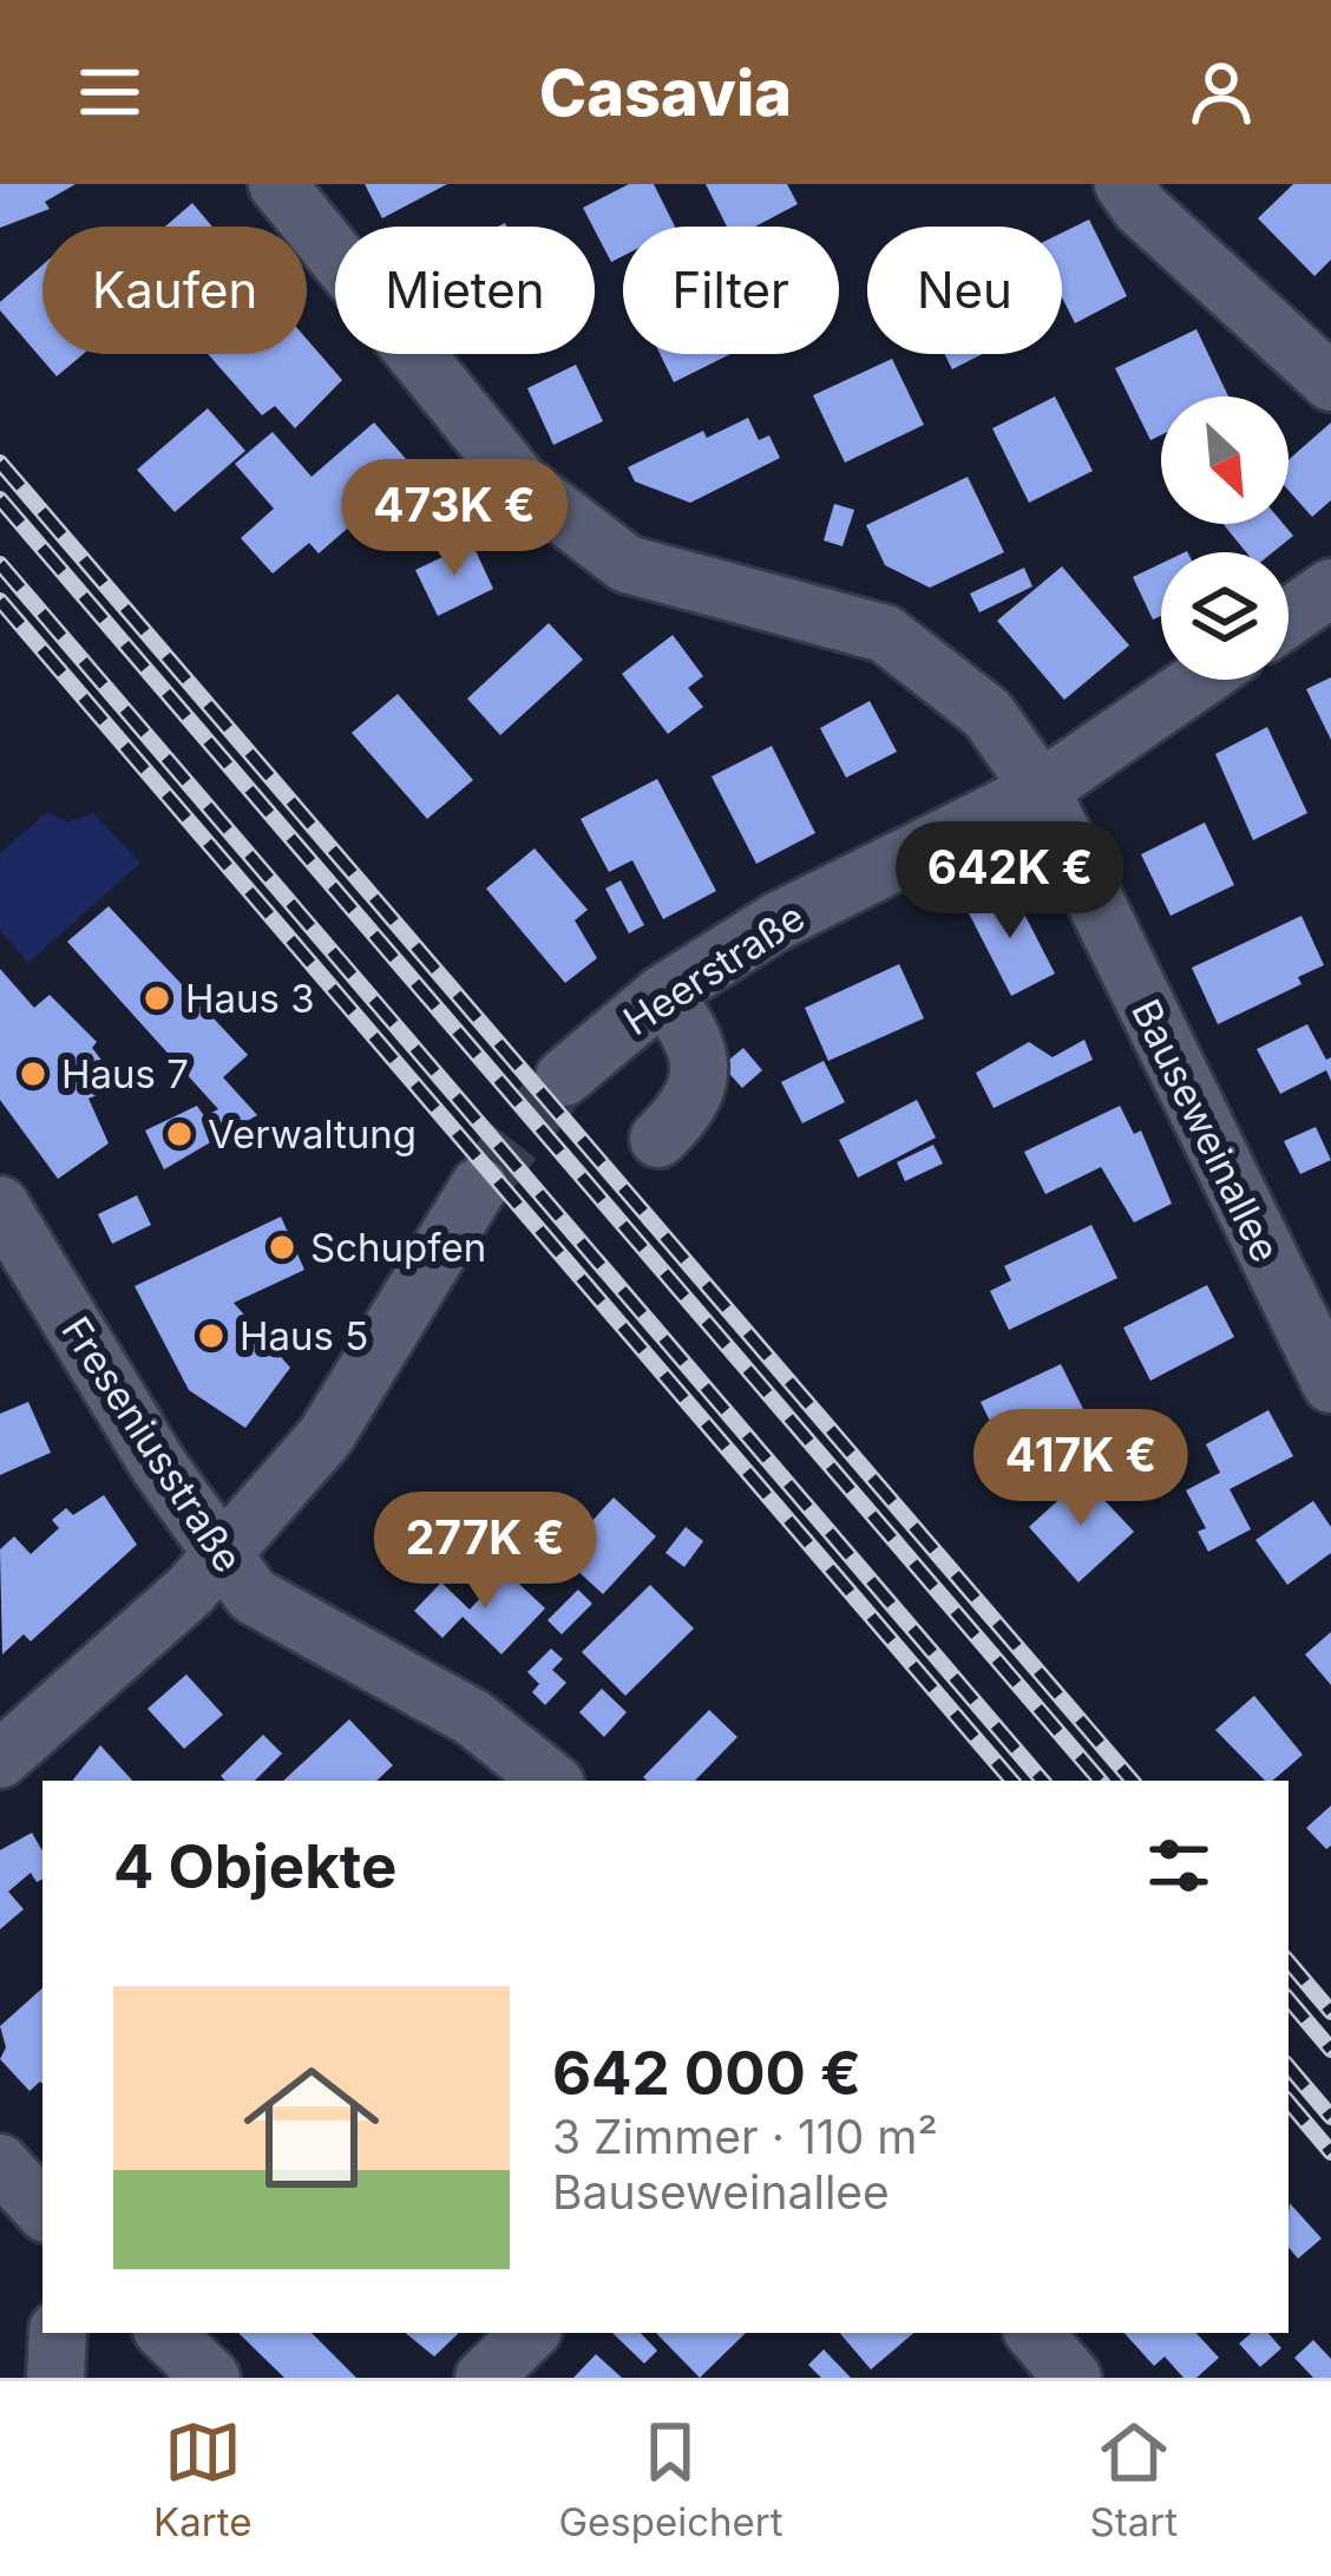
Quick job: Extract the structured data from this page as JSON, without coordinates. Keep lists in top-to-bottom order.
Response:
{
  "streets": {
    "street": ["Heerstraße", "Bauseweinallee", "Freseniusstraße"]
  },
  "crossings": [
    ["Heerstraße", "Bauseweinallee"]
  ],
  "places": [
    "Haus 3",
    "Haus 7",
    "Verwaltung",
    "Schupfen",
    "Haus 5"
  ],
  "north": "bottom right",
  "page": {
    "header": "Casavia",
    "chip": [
      "Kaufen",
      "Mieten",
      "Filter",
      "Neu"
    ],
    "price": [
      "473K €",
      "642K €",
      "417K €",
      "277K €"
    ],
    "heading": "4 Objekte",
    "list": [
      {
        "name": "642 000 €",
        "note": "3 Zimmer · 110 m² · Bauseweinallee"
      }
    ],
    "tabs": ["Karte", "Gespeichert", "Start"]
  }
}
